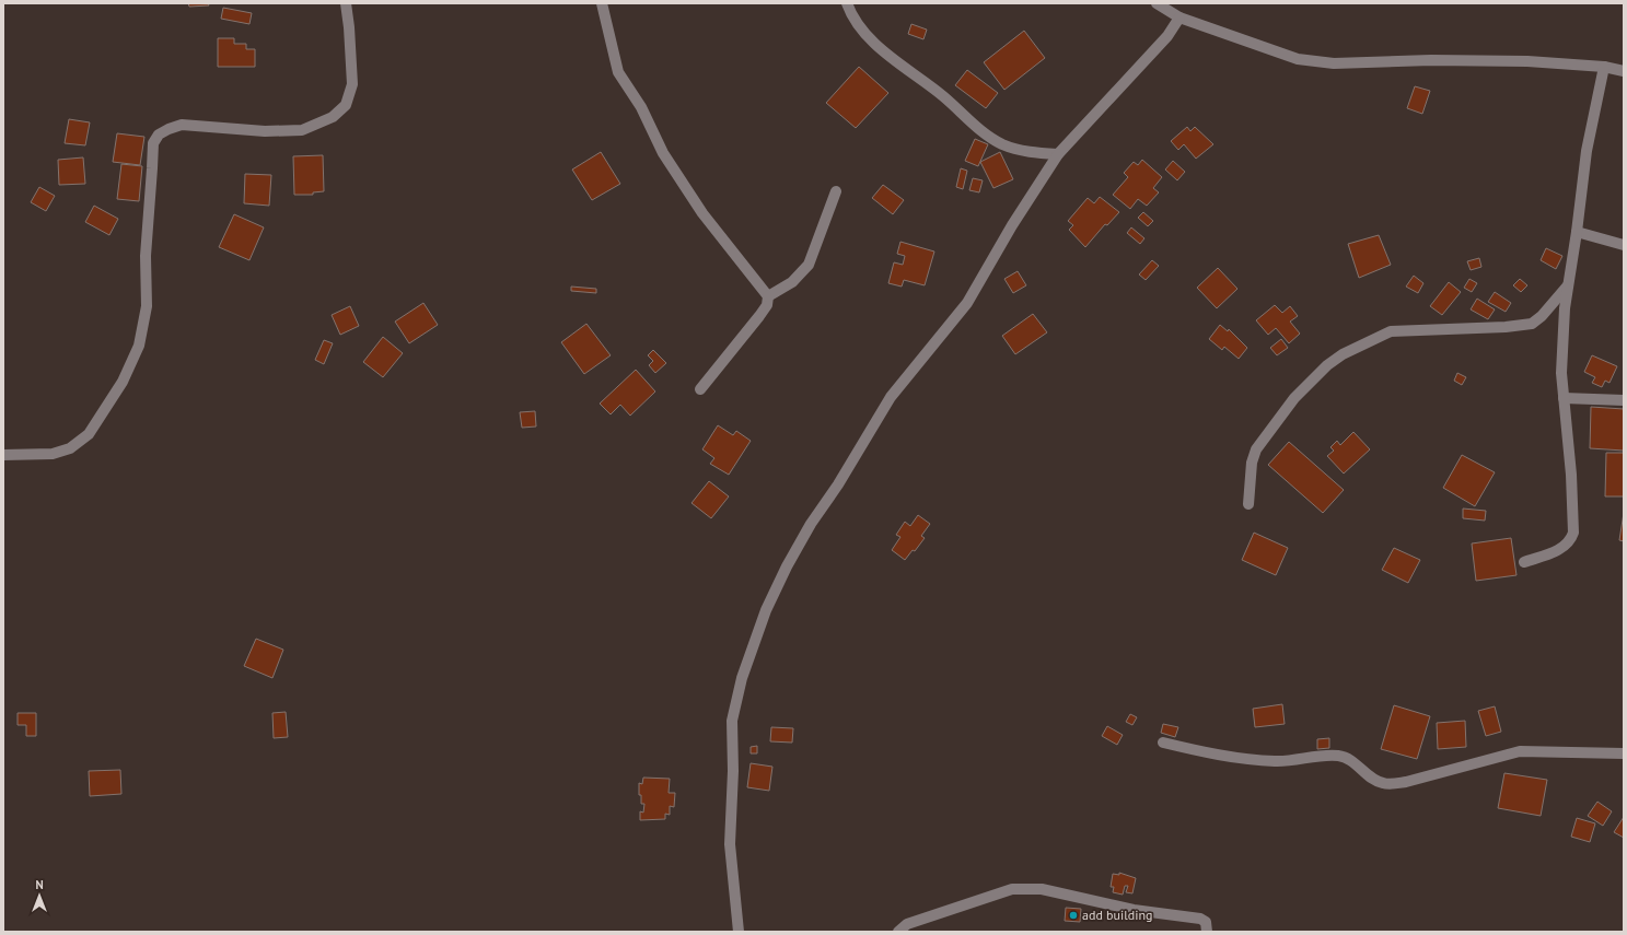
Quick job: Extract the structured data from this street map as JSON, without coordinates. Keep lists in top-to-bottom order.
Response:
{
  "places": ["add building"],
  "north": "top"
}
